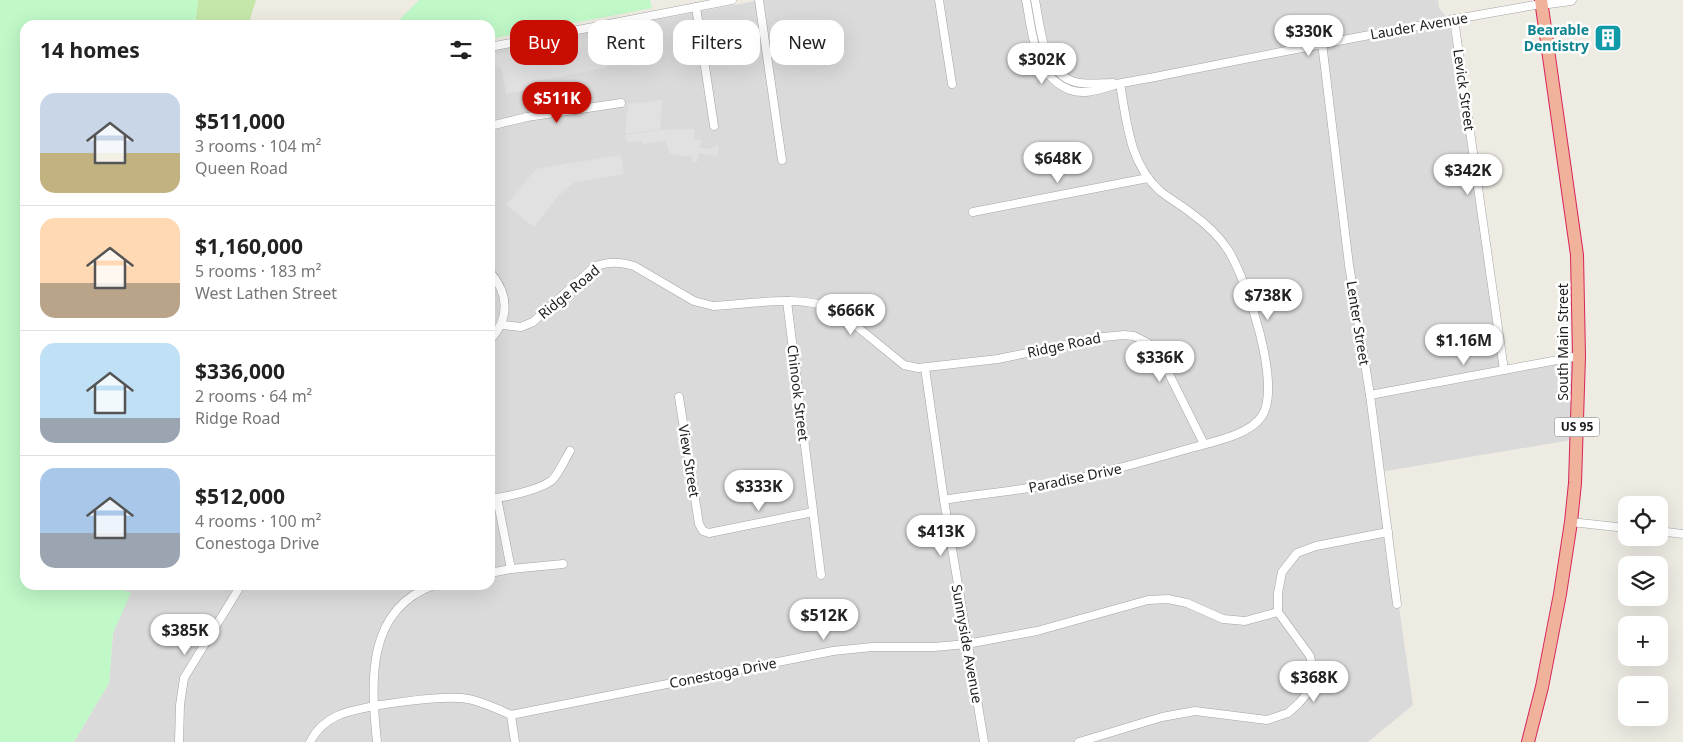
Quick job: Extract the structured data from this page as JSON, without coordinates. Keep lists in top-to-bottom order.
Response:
{
  "streets": {
    "highway": ["South Main Street", "US 95"],
    "street": [
      "Lauder Avenue",
      "Levick Street",
      "Ridge Road",
      "Lenter Street",
      "Chinook Street",
      "View Street",
      "Paradise Drive",
      "Sunnyside Avenue",
      "Conestoga Drive"
    ]
  },
  "crossings": [
    ["Lauder Avenue", "Levick Street"],
    ["Lauder Avenue", "Lenter Street"],
    ["Lauder Avenue", "South Main Street"],
    ["Ridge Road", "Chinook Street"],
    ["Ridge Road", "Paradise Drive"],
    ["Ridge Road", "Sunnyside Avenue"],
    ["Chinook Street", "View Street"],
    ["Paradise Drive", "Sunnyside Avenue"],
    ["Sunnyside Avenue", "Conestoga Drive"]
  ],
  "places": {
    "building": ["Bearable Dentistry"]
  },
  "page": {
    "price": [
      "$330K",
      "$302K",
      "$511K",
      "$648K",
      "$342K",
      "$738K",
      "$666K",
      "$1.16M",
      "$336K",
      "$333K",
      "$413K",
      "$512K",
      "$385K",
      "$368K"
    ],
    "chip": [
      "Buy",
      "Rent",
      "Filters",
      "New"
    ],
    "heading": "14 homes",
    "list": [
      {
        "name": "$511,000",
        "note": "3 rooms · 104 m² · Queen Road"
      },
      {
        "name": "$1,160,000",
        "note": "5 rooms · 183 m² · West Lathen Street"
      },
      {
        "name": "$336,000",
        "note": "2 rooms · 64 m² · Ridge Road"
      },
      {
        "name": "$512,000",
        "note": "4 rooms · 100 m² · Conestoga Drive"
      }
    ],
    "map_buttons": ["+", "−"]
  }
}
